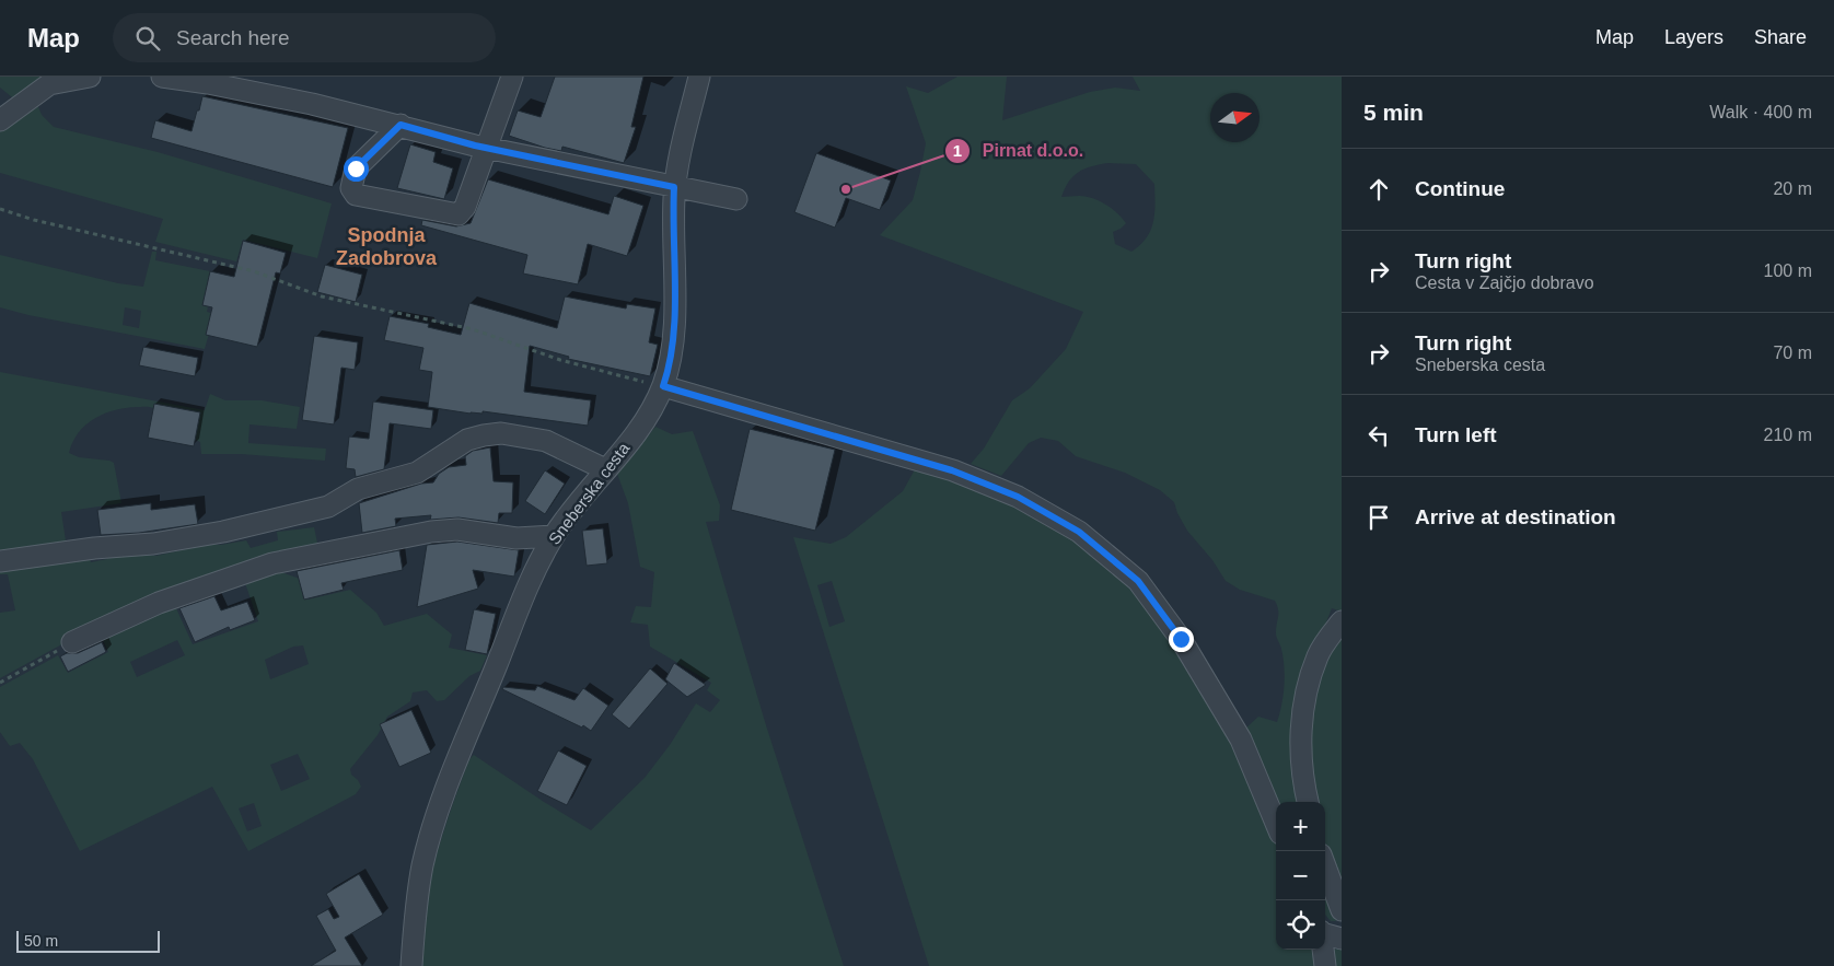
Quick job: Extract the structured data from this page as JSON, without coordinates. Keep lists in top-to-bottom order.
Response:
{
  "streets": {
    "street": ["Sneberska cesta"]
  },
  "districts": ["Spodnja Zadobrova"],
  "places": ["Pirnat d.o.o."],
  "scale_bar": "50 m",
  "north": "right",
  "page": {
    "header": "Map",
    "search": "Search here",
    "nav": ["Map", "Layers", "Share"],
    "heading": ["5 min", "Walk · 400 m"],
    "list": [
      ["Continue", "20 m"],
      ["Turn right", "Cesta v Zajčjo dobravo", "100 m"],
      ["Turn right", "Sneberska cesta", "70 m"],
      ["Turn left", "210 m"],
      "Arrive at destination"
    ],
    "map_buttons": ["+", "−"],
    "scale": "50 m"
  }
}
